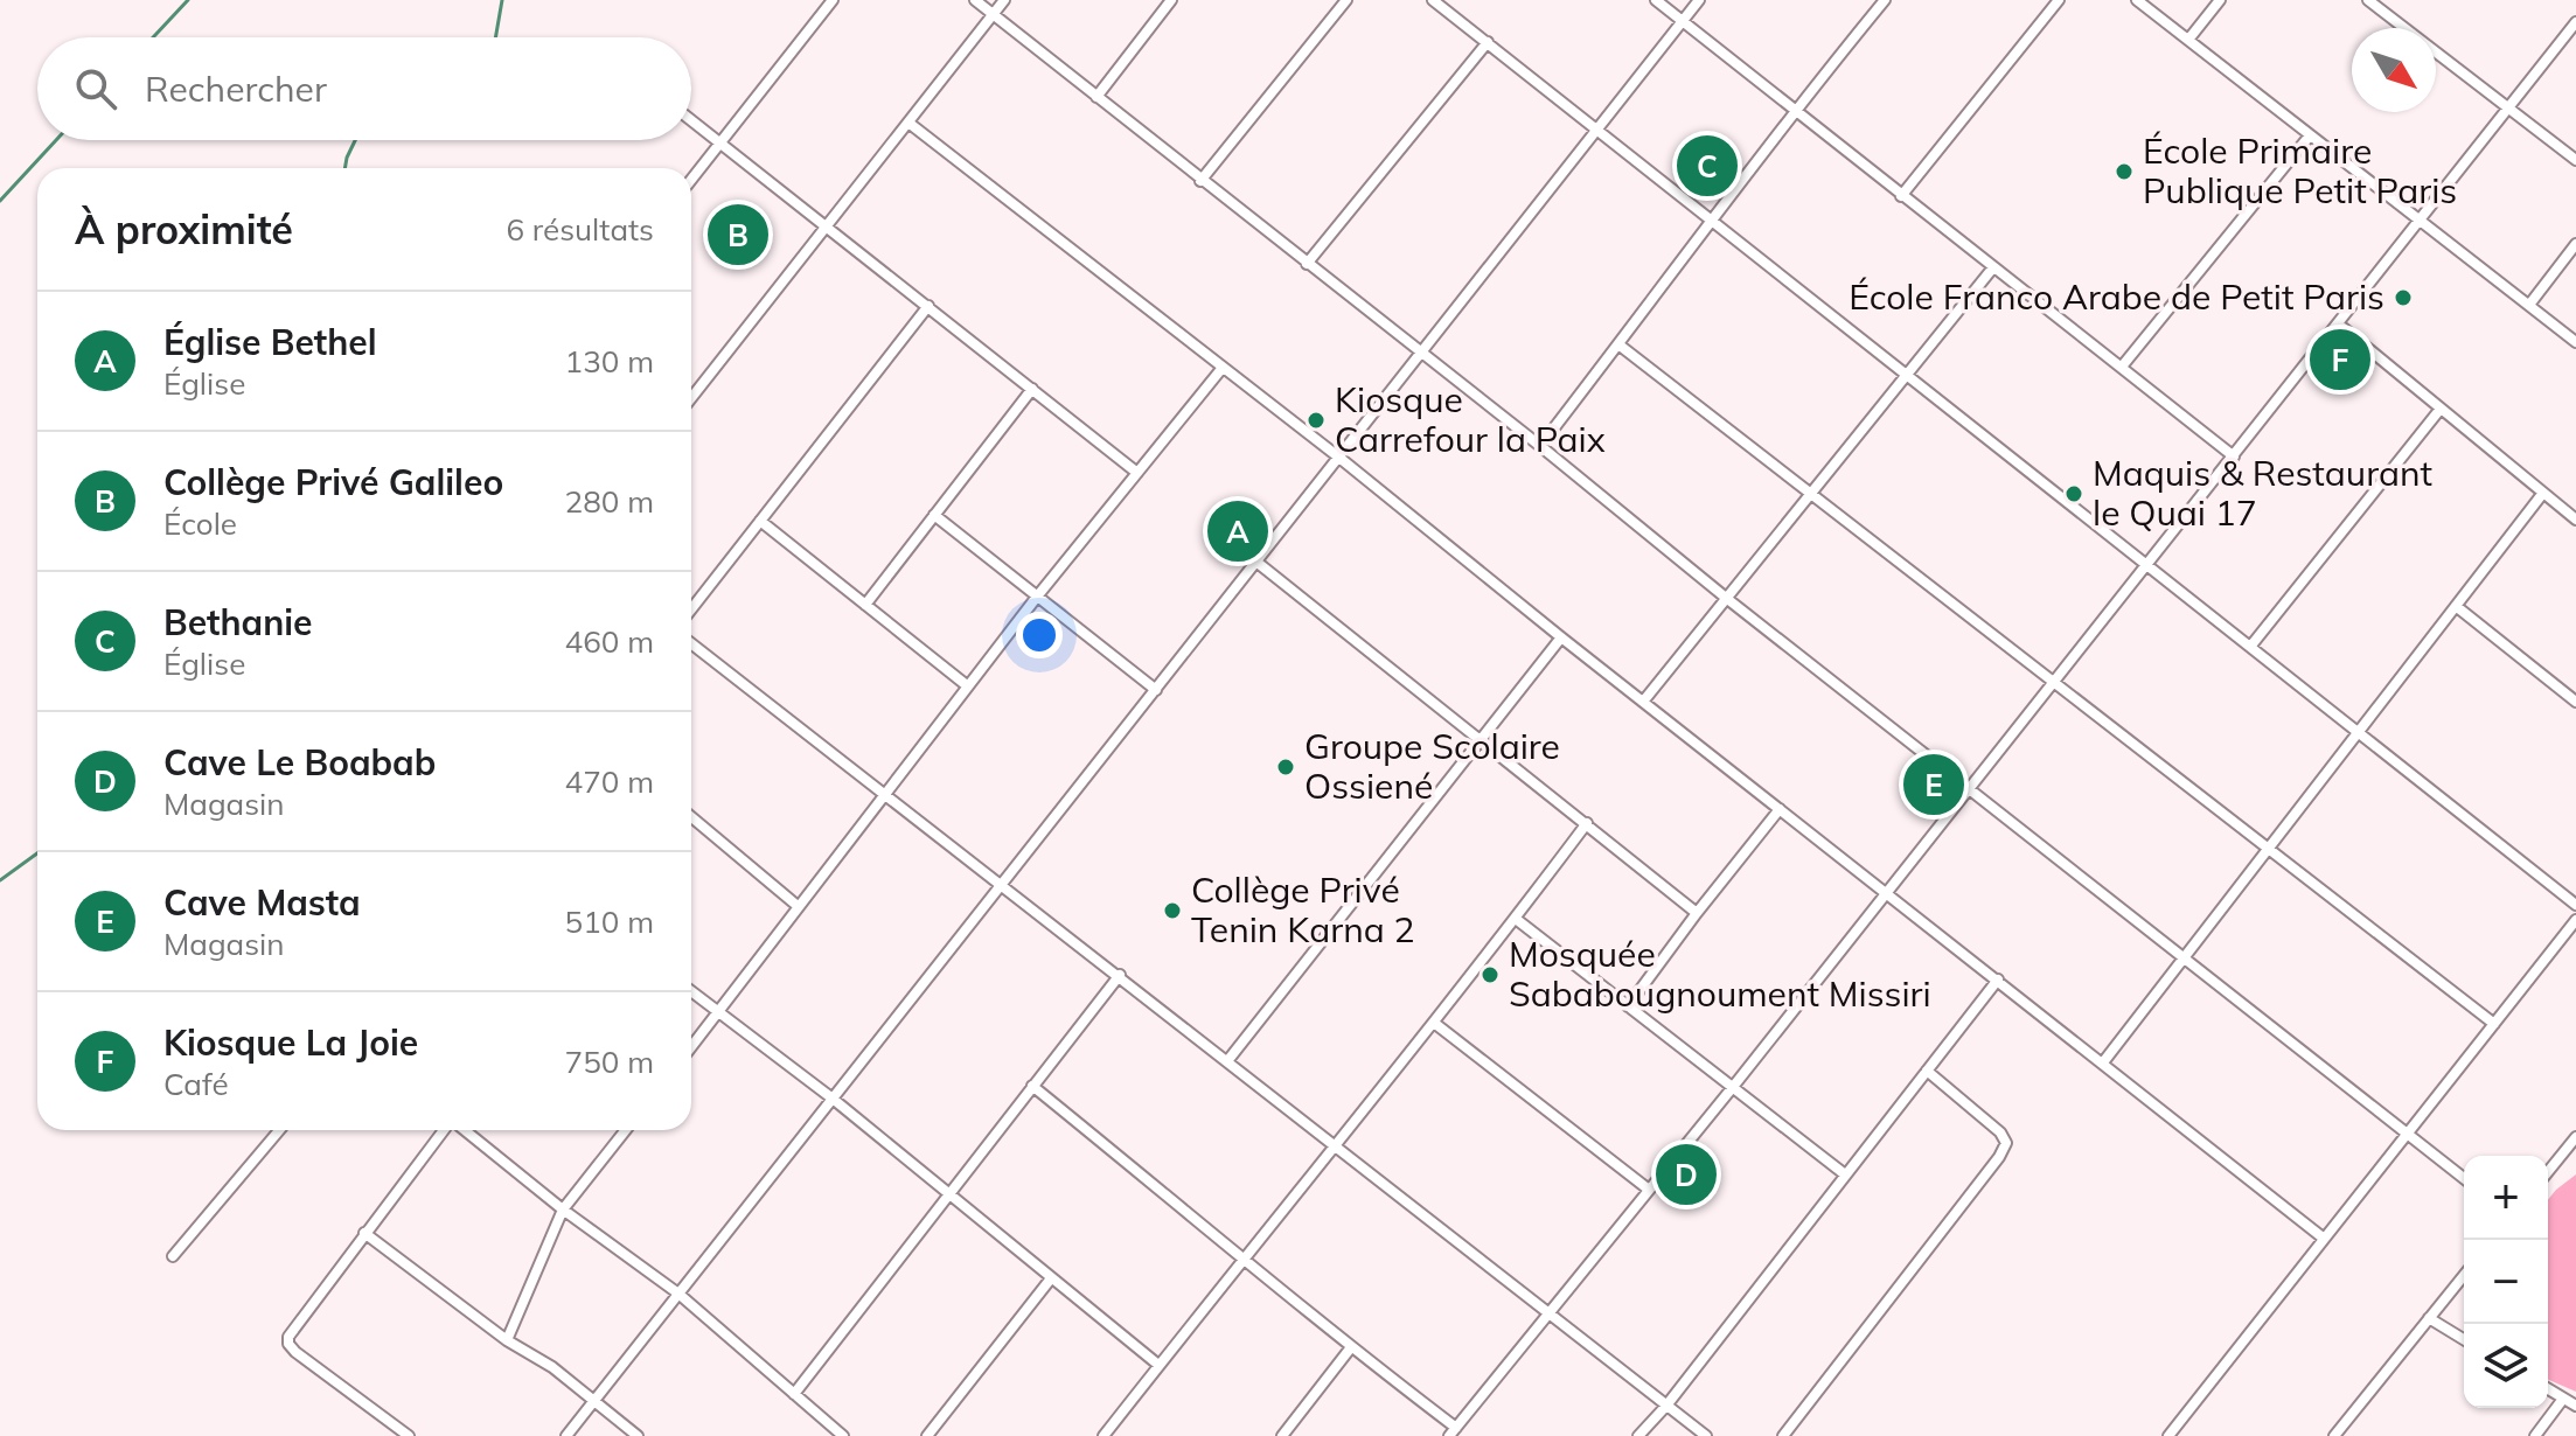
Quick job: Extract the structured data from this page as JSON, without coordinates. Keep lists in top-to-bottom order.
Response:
{
  "places": [
    "École Primaire Publique Petit Paris",
    "École Franco Arabe de Petit Paris",
    "Kiosque Carrefour la Paix",
    "Maquis & Restaurant le Quai 17",
    "Groupe Scolaire Ossiené",
    "Collège Privé Tenin Karna 2",
    "Mosquée Sababougnoument Missiri"
  ],
  "north": "bottom right",
  "page": {
    "search": "Rechercher",
    "pins": [
      "C",
      "B",
      "F",
      "A",
      "E",
      "D"
    ],
    "heading": ["À proximité", "6 résultats"],
    "list": [
      {
        "mark": "A",
        "name": "Église Bethel",
        "note": "Église",
        "value": "130 m"
      },
      {
        "mark": "B",
        "name": "Collège Privé Galileo",
        "note": "École",
        "value": "280 m"
      },
      {
        "mark": "C",
        "name": "Bethanie",
        "note": "Église",
        "value": "460 m"
      },
      {
        "mark": "D",
        "name": "Cave Le Boabab",
        "note": "Magasin",
        "value": "470 m"
      },
      {
        "mark": "E",
        "name": "Cave Masta",
        "note": "Magasin",
        "value": "510 m"
      },
      {
        "mark": "F",
        "name": "Kiosque La Joie",
        "note": "Café",
        "value": "750 m"
      }
    ],
    "map_buttons": ["+", "−"]
  }
}
